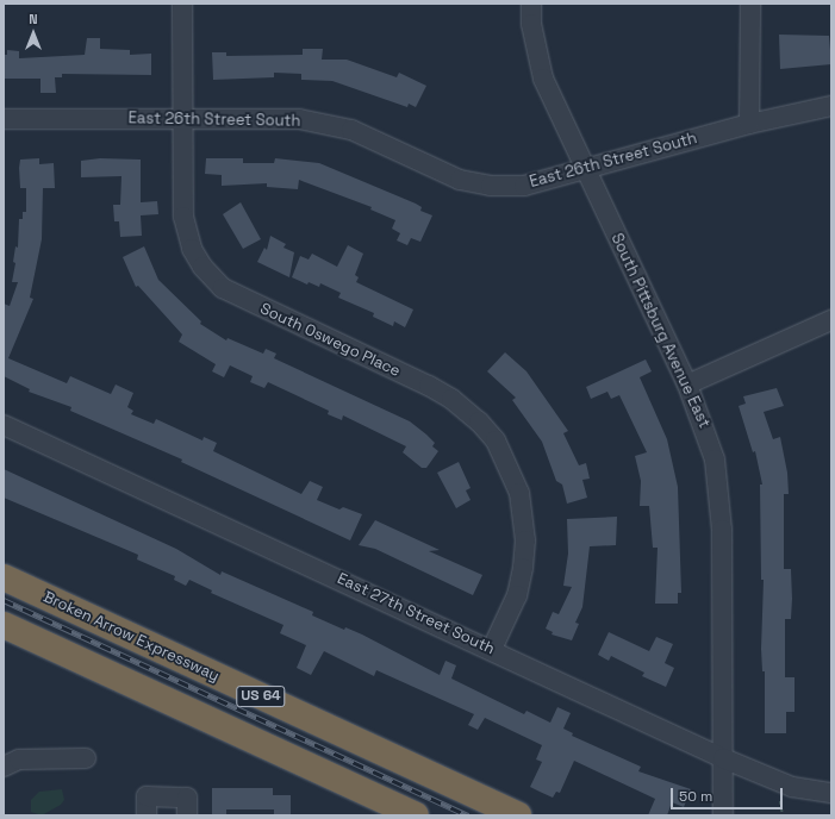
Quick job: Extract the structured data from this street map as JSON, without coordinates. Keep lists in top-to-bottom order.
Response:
{
  "streets": {
    "highway": ["Broken Arrow Expressway", "US 64"],
    "street": [
      "East 26th Street South",
      "South Pittsburg Avenue East",
      "South Oswego Place",
      "East 27th Street South"
    ]
  },
  "crossings": [
    ["East 26th Street South", "South Pittsburg Avenue East"],
    ["East 26th Street South", "South Oswego Place"],
    ["South Pittsburg Avenue East", "East 27th Street South"],
    ["South Oswego Place", "East 27th Street South"]
  ],
  "scale_bar": "50 m",
  "north": "top"
}
